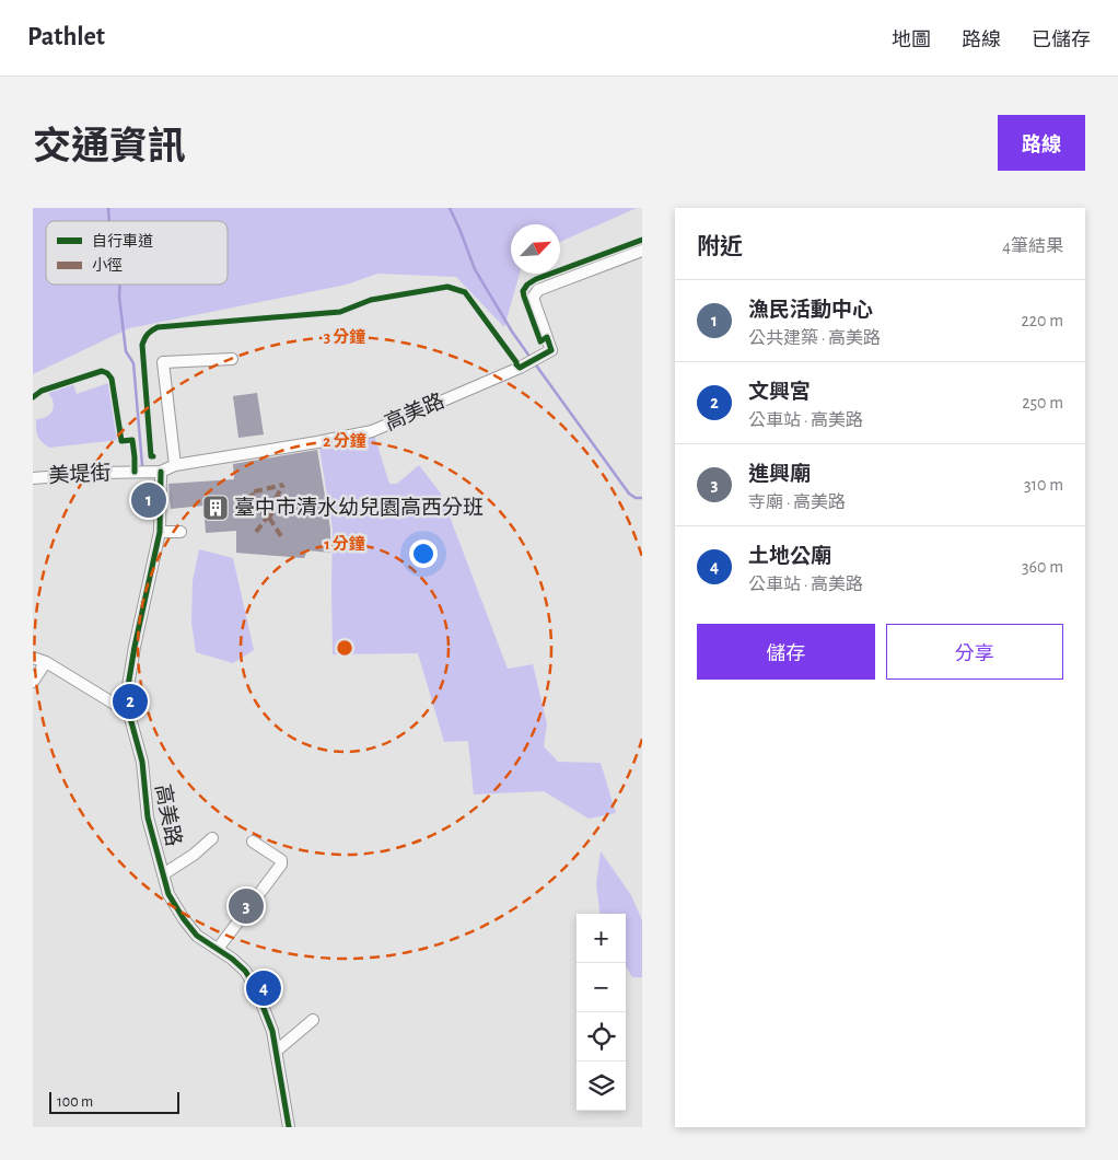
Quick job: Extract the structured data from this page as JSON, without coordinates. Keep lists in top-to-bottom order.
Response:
{
  "streets": {
    "street": ["高美路", "美堤街"]
  },
  "crossings": [
    ["高美路", "美堤街"]
  ],
  "places": {
    "building": ["臺中市清水幼兒園高西分班"]
  },
  "legend": ["自行車道", "小徑"],
  "scale_bar": "100 m",
  "north": "top right",
  "page": {
    "header": "Pathlet",
    "nav": ["地圖", "路線", "已儲存"],
    "title": "交通資訊",
    "buttons": [
      "路線",
      ["儲存", "分享"]
    ],
    "heading": ["附近", "4筆結果"],
    "list": [
      {
        "mark": "1",
        "name": "漁民活動中心",
        "note": "公共建築 · 高美路",
        "value": "220 m"
      },
      {
        "mark": "2",
        "name": "文興宮",
        "note": "公車站 · 高美路",
        "value": "250 m"
      },
      {
        "mark": "3",
        "name": "進興廟",
        "note": "寺廟 · 高美路",
        "value": "310 m"
      },
      {
        "mark": "4",
        "name": "土地公廟",
        "note": "公車站 · 高美路",
        "value": "360 m"
      }
    ],
    "pins": [
      "1",
      "2",
      "3",
      "4"
    ],
    "map_buttons": ["+", "−"],
    "scale": "100 m"
  },
  "rings": ["3 分鐘", "2 分鐘", "1 分鐘"]
}
